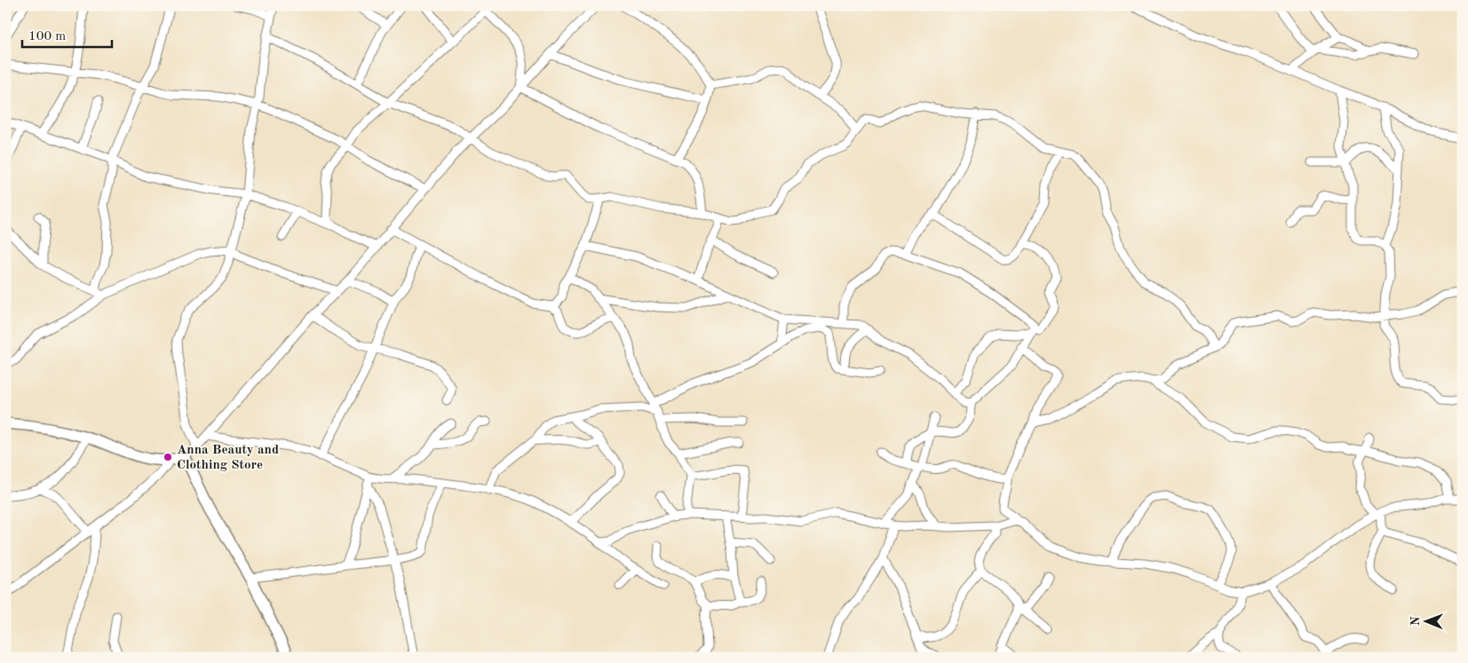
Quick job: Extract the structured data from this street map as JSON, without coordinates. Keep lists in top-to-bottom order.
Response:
{
  "places": ["Anna Beauty and Clothing Store"],
  "scale_bar": "100 m",
  "north": "left"
}
